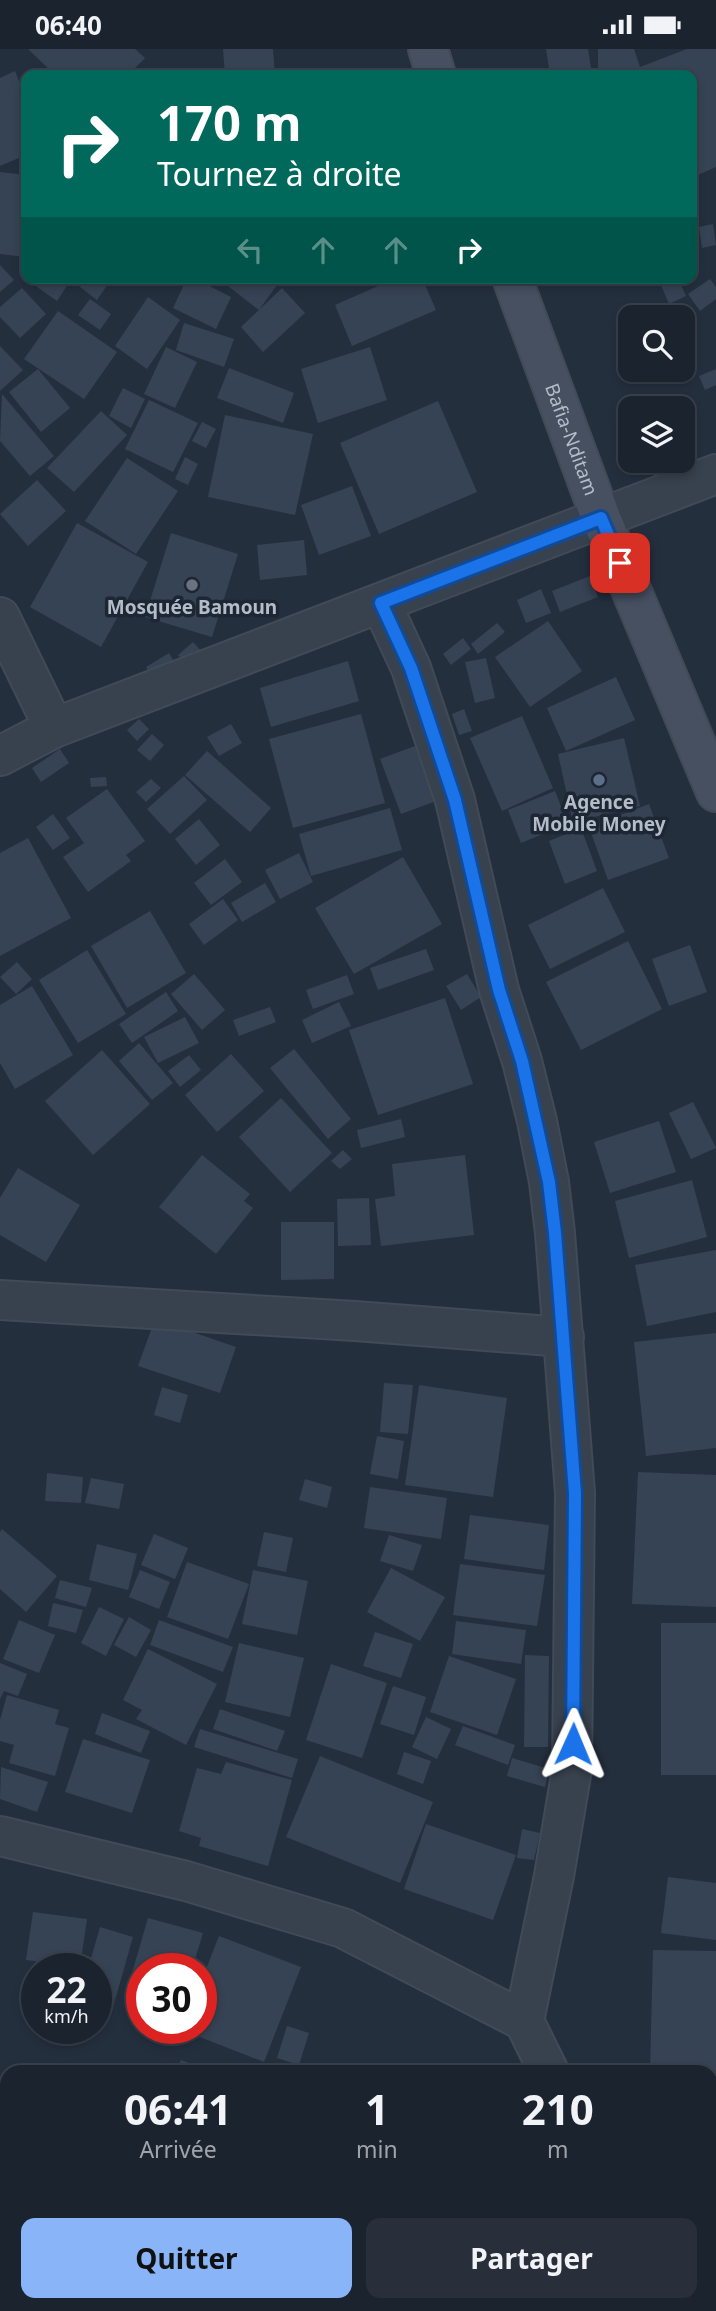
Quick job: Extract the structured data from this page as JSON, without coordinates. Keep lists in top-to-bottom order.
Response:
{
  "streets": {
    "main road": ["Bafia-Nditam"]
  },
  "places": ["Mosquée Bamoun", "Agence Mobile Money"],
  "page": {
    "status": "06:40",
    "turn": ["170 m", "Tournez à droite"],
    "speed": "22 km/h",
    "limit": "30",
    "eta": [
      "06:41",
      "Arrivée",
      "1",
      "min",
      "210",
      "m"
    ],
    "buttons": ["Quitter", "Partager"]
  }
}
